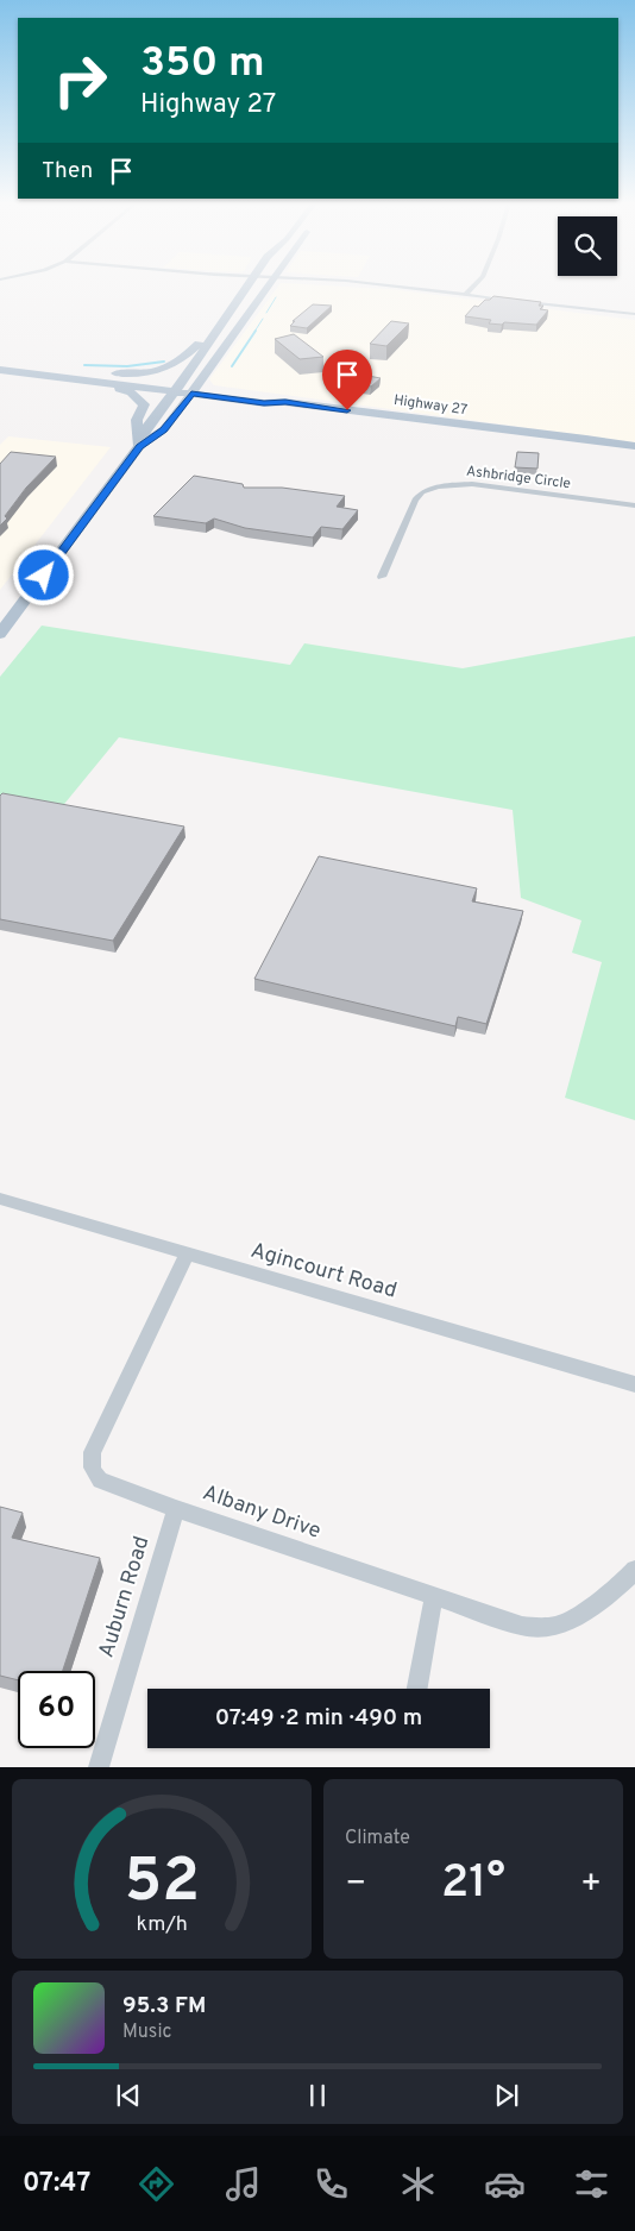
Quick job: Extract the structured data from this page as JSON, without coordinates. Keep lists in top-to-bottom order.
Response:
{
  "streets": {
    "main road": ["Highway 27"],
    "street": [
      "Ashbridge Circle",
      "Agincourt Road",
      "Albany Drive",
      "Auburn Road"
    ]
  },
  "crossings": [
    ["Agincourt Road", "Albany Drive"],
    ["Albany Drive", "Auburn Road"]
  ],
  "page": {
    "turn": ["350 m", "Highway 27"],
    "then": "Then",
    "limit": "60",
    "trip": "07:49 · 2 min · 490 m",
    "tile": "Climate",
    "heat": ["−", "21°", "+"],
    "song": ["95.3 FM", "Music"],
    "tabs": "07:47",
    "gauge": ["52", "km/h"]
  }
}
